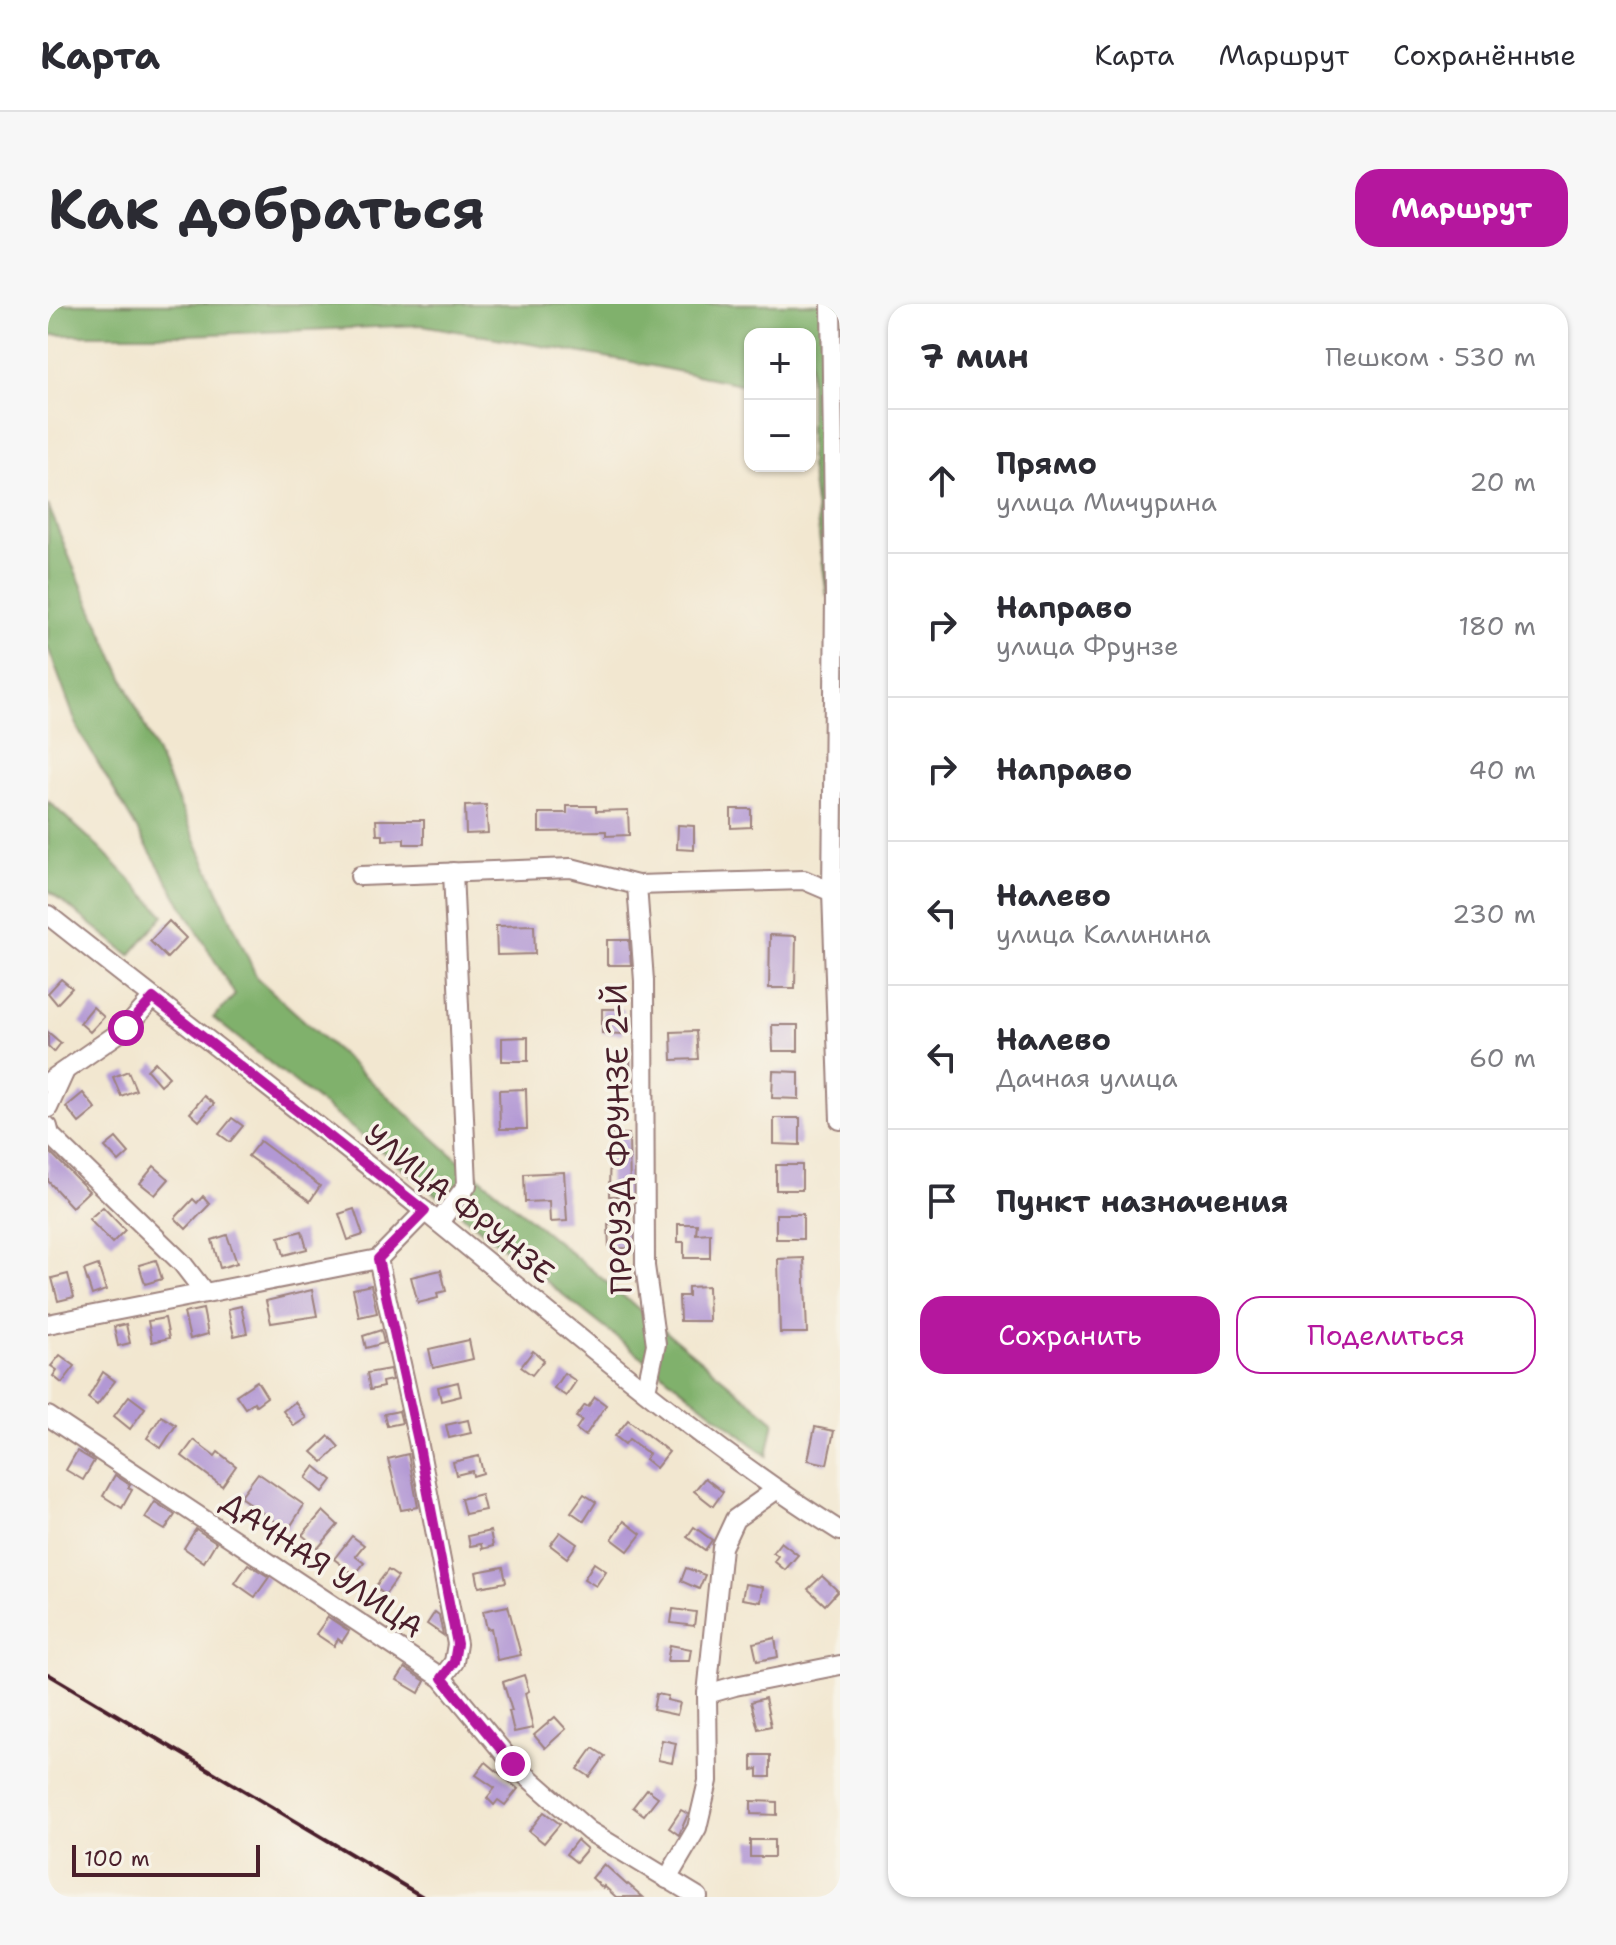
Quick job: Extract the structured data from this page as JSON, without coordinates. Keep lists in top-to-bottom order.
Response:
{
  "streets": {
    "street": ["ПРОУЗД ФРУНЗЕ 2-Й", "УЛИЦА ФРУНЗЕ", "ДАЧНАЯ УЛИЦА"]
  },
  "crossings": [
    ["ПРОУЗД ФРУНЗЕ 2-Й", "УЛИЦА ФРУНЗЕ"]
  ],
  "scale_bar": "100 m",
  "page": {
    "header": "Карта",
    "nav": ["Карта", "Маршрут", "Сохранённые"],
    "buttons": [
      "Маршрут",
      ["Сохранить", "Поделиться"]
    ],
    "title": "Как добраться",
    "heading": ["7 мин", "Пешком · 530 m"],
    "map_buttons": ["+", "−"],
    "list": [
      ["Прямо", "улица Мичурина", "20 m"],
      ["Направо", "улица Фрунзе", "180 m"],
      ["Направо", "40 m"],
      ["Налево", "улица Калинина", "230 m"],
      ["Налево", "Дачная улица", "60 m"],
      "Пункт назначения"
    ],
    "scale": "100 m"
  }
}
